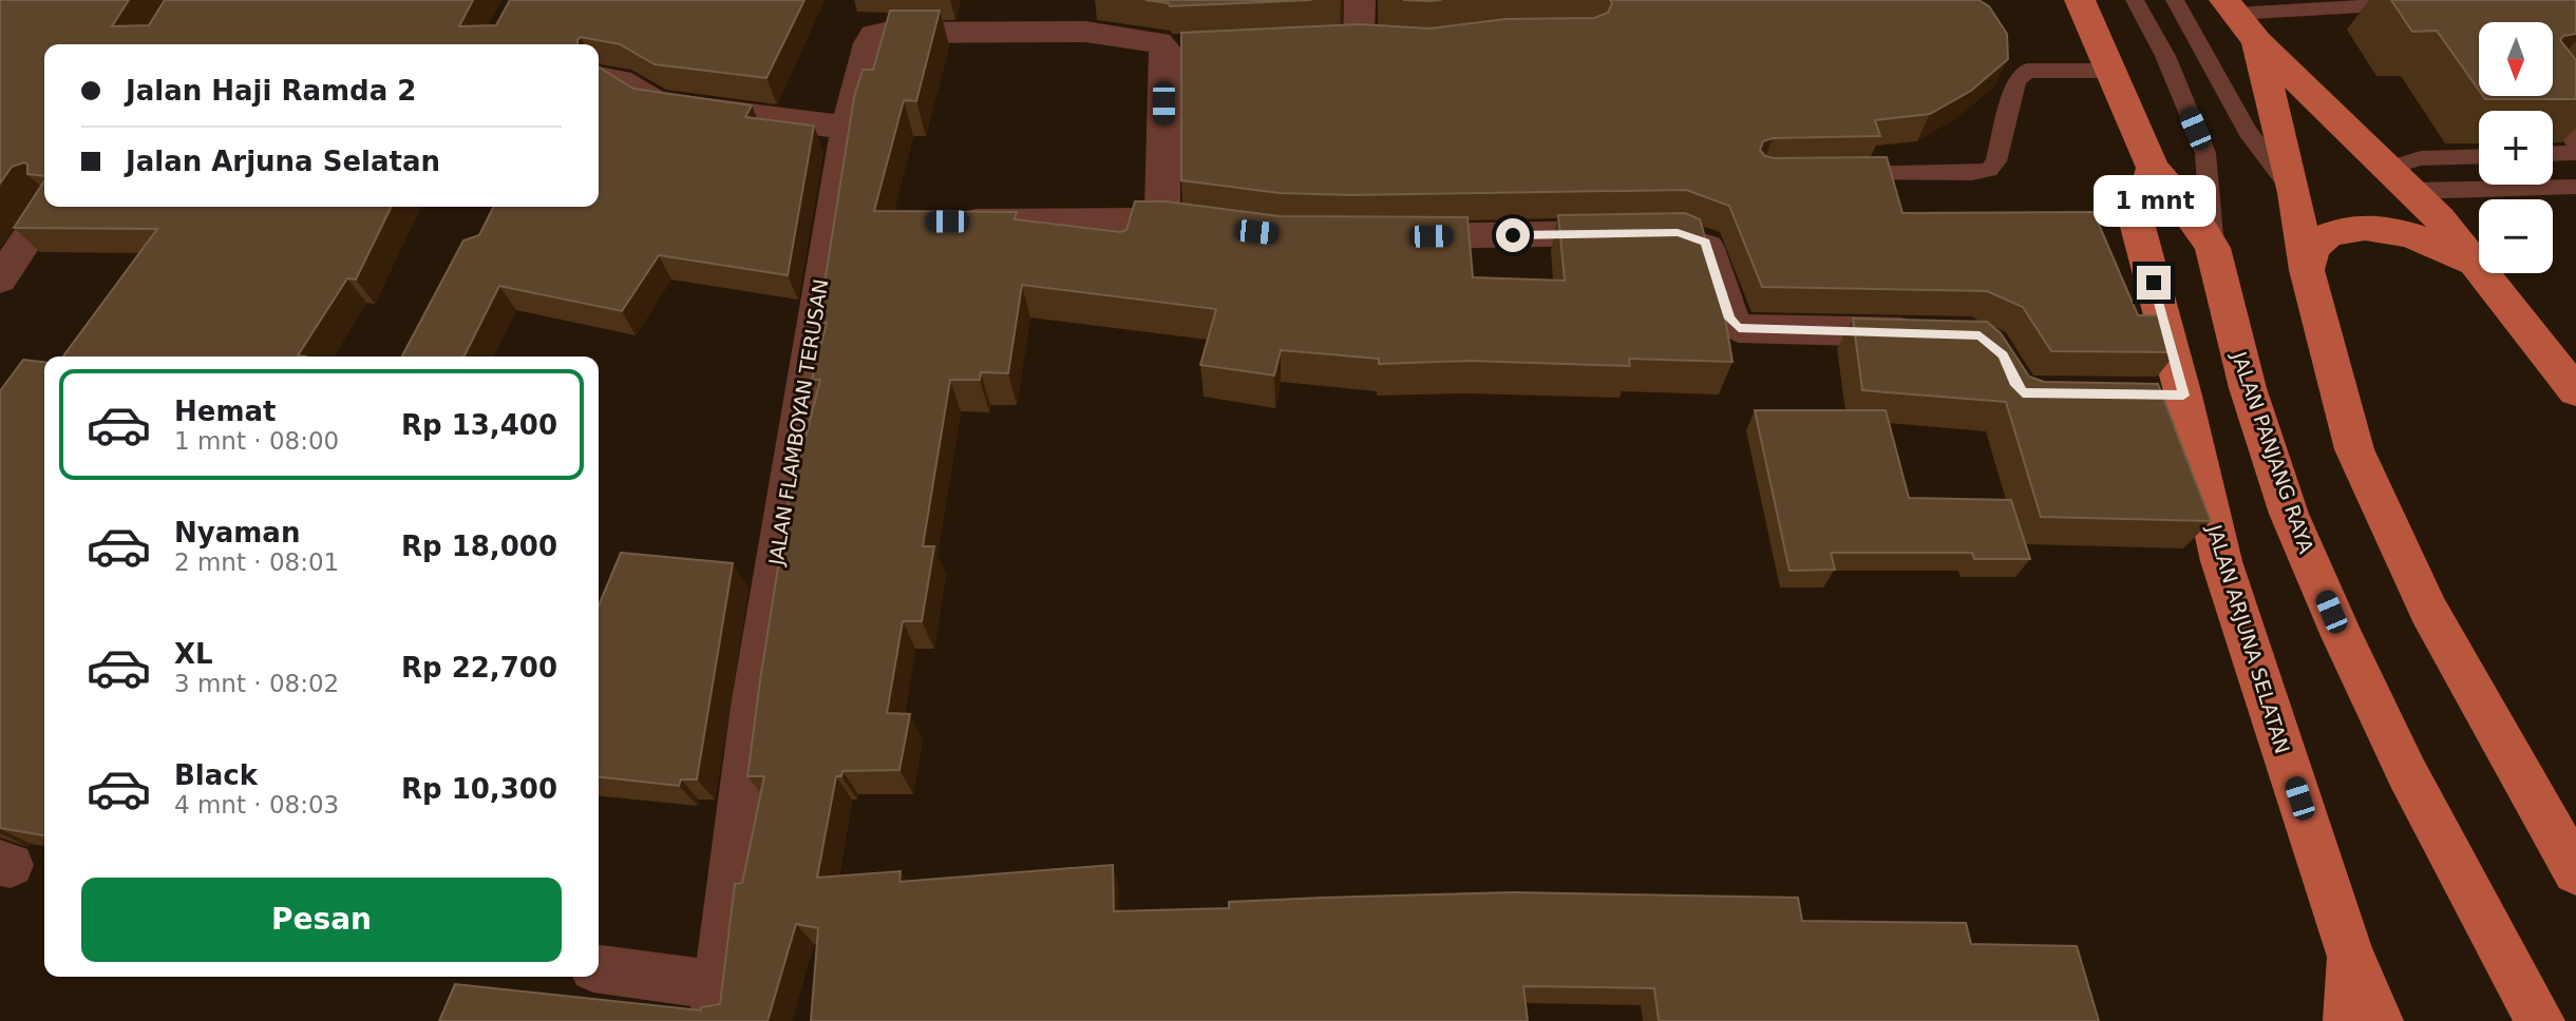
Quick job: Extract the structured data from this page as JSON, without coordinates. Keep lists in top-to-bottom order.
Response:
{
  "streets": {
    "main road": ["JALAN PANJANG RAYA", "JALAN ARJUNA SELATAN"],
    "street": ["JALAN FLAMBOYAN TERUSAN"]
  },
  "crossings": [
    ["JALAN PANJANG RAYA", "JALAN ARJUNA SELATAN"]
  ],
  "north": "bottom",
  "page": {
    "map_buttons": ["+", "−"],
    "banner": ["Jalan Haji Ramda 2", "Jalan Arjuna Selatan"],
    "bubble": "1 mnt",
    "list": [
      {
        "name": "Hemat",
        "note": "1 mnt · 08:00",
        "value": "Rp 13,400"
      },
      {
        "name": "Nyaman",
        "note": "2 mnt · 08:01",
        "value": "Rp 18,000"
      },
      {
        "name": "XL",
        "note": "3 mnt · 08:02",
        "value": "Rp 22,700"
      },
      {
        "name": "Black",
        "note": "4 mnt · 08:03",
        "value": "Rp 10,300"
      }
    ],
    "buttons": "Pesan"
  }
}
